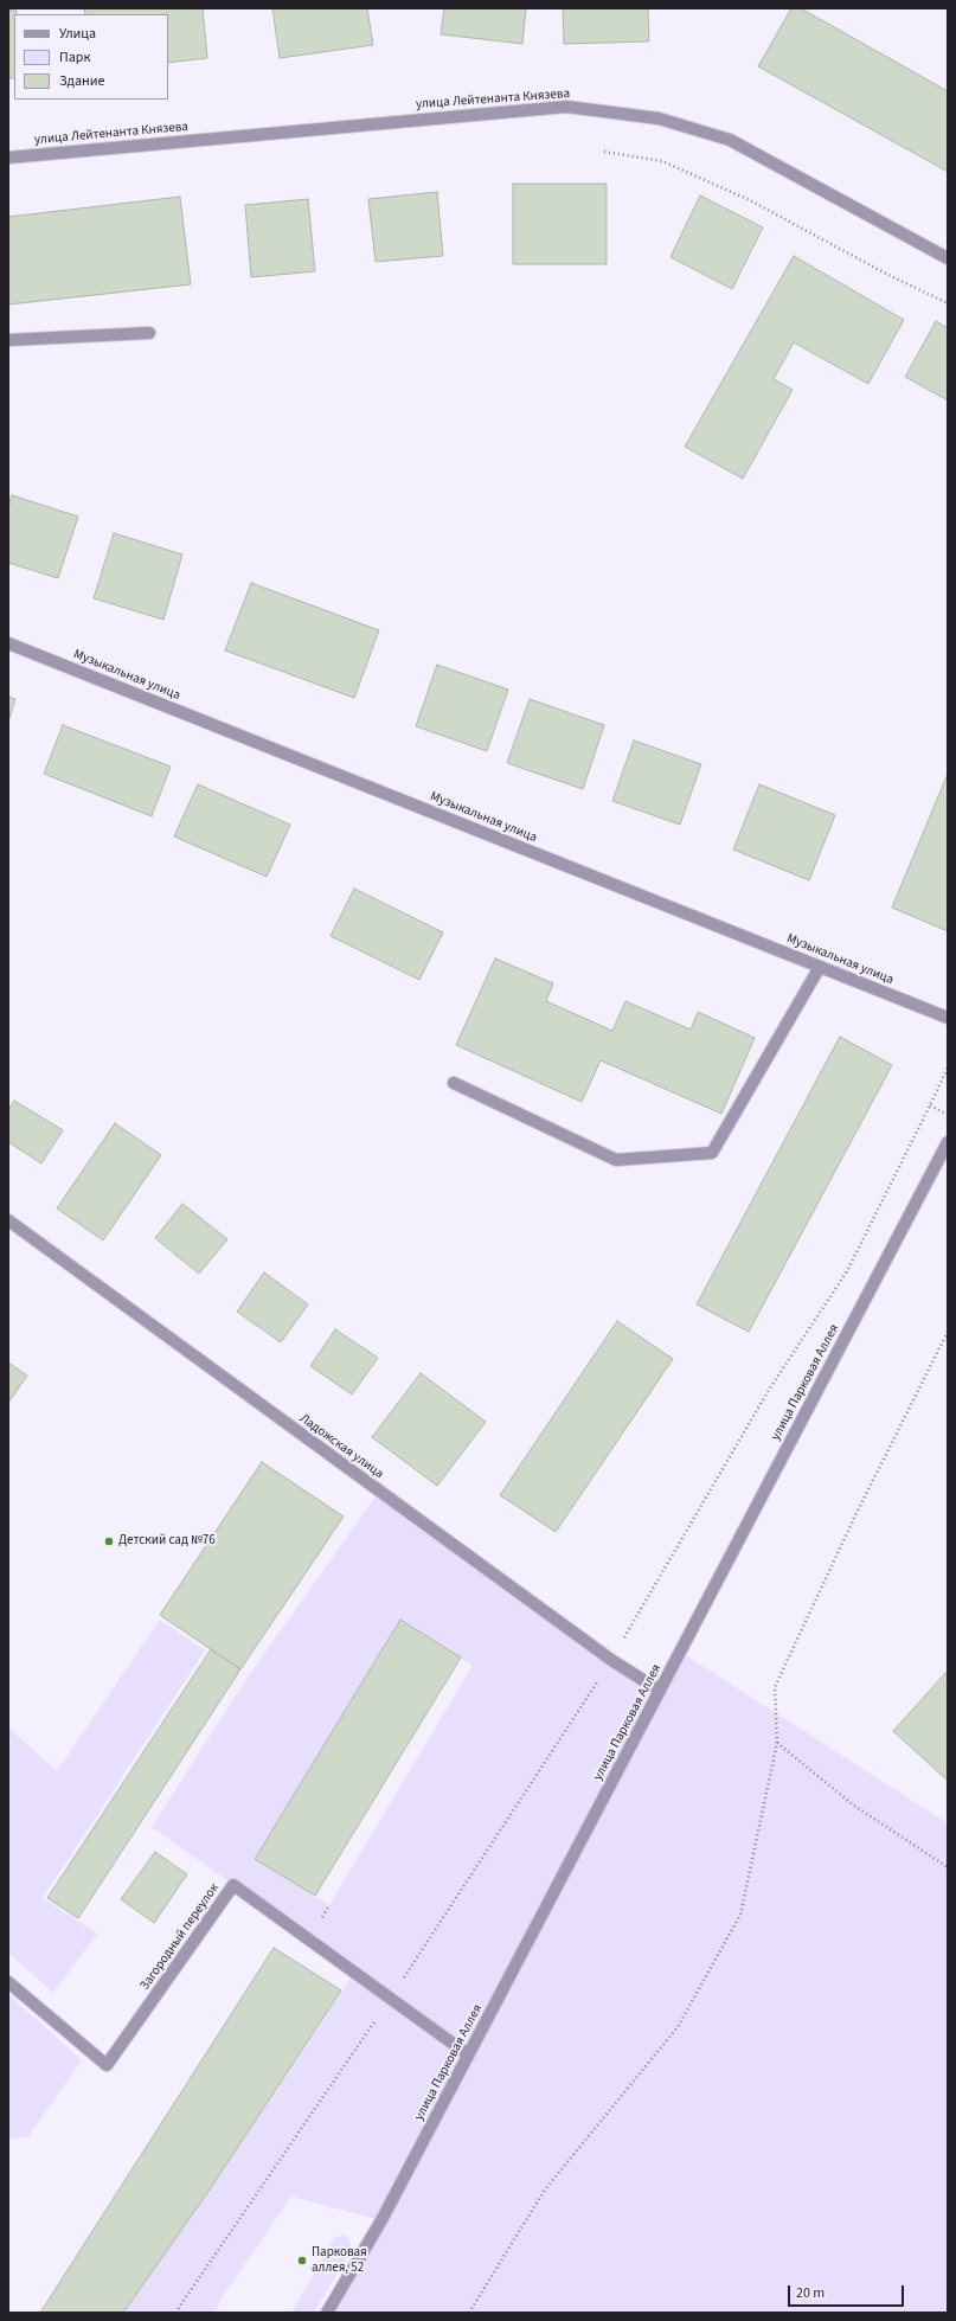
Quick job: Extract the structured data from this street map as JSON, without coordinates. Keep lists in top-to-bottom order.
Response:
{
  "streets": {
    "street": [
      "улица Лейтенанта Князева",
      "Музыкальная улица",
      "улица Парковая Аллея",
      "Ладожская улица",
      "Загородный переулок"
    ]
  },
  "crossings": [
    ["улица Парковая Аллея", "Ладожская улица"],
    ["улица Парковая Аллея", "Загородный переулок"]
  ],
  "places": ["Детский сад №76", "Парковая аллея, 52"],
  "legend": ["Улица", "Парк", "Здание"],
  "scale_bar": "20 m"
}
